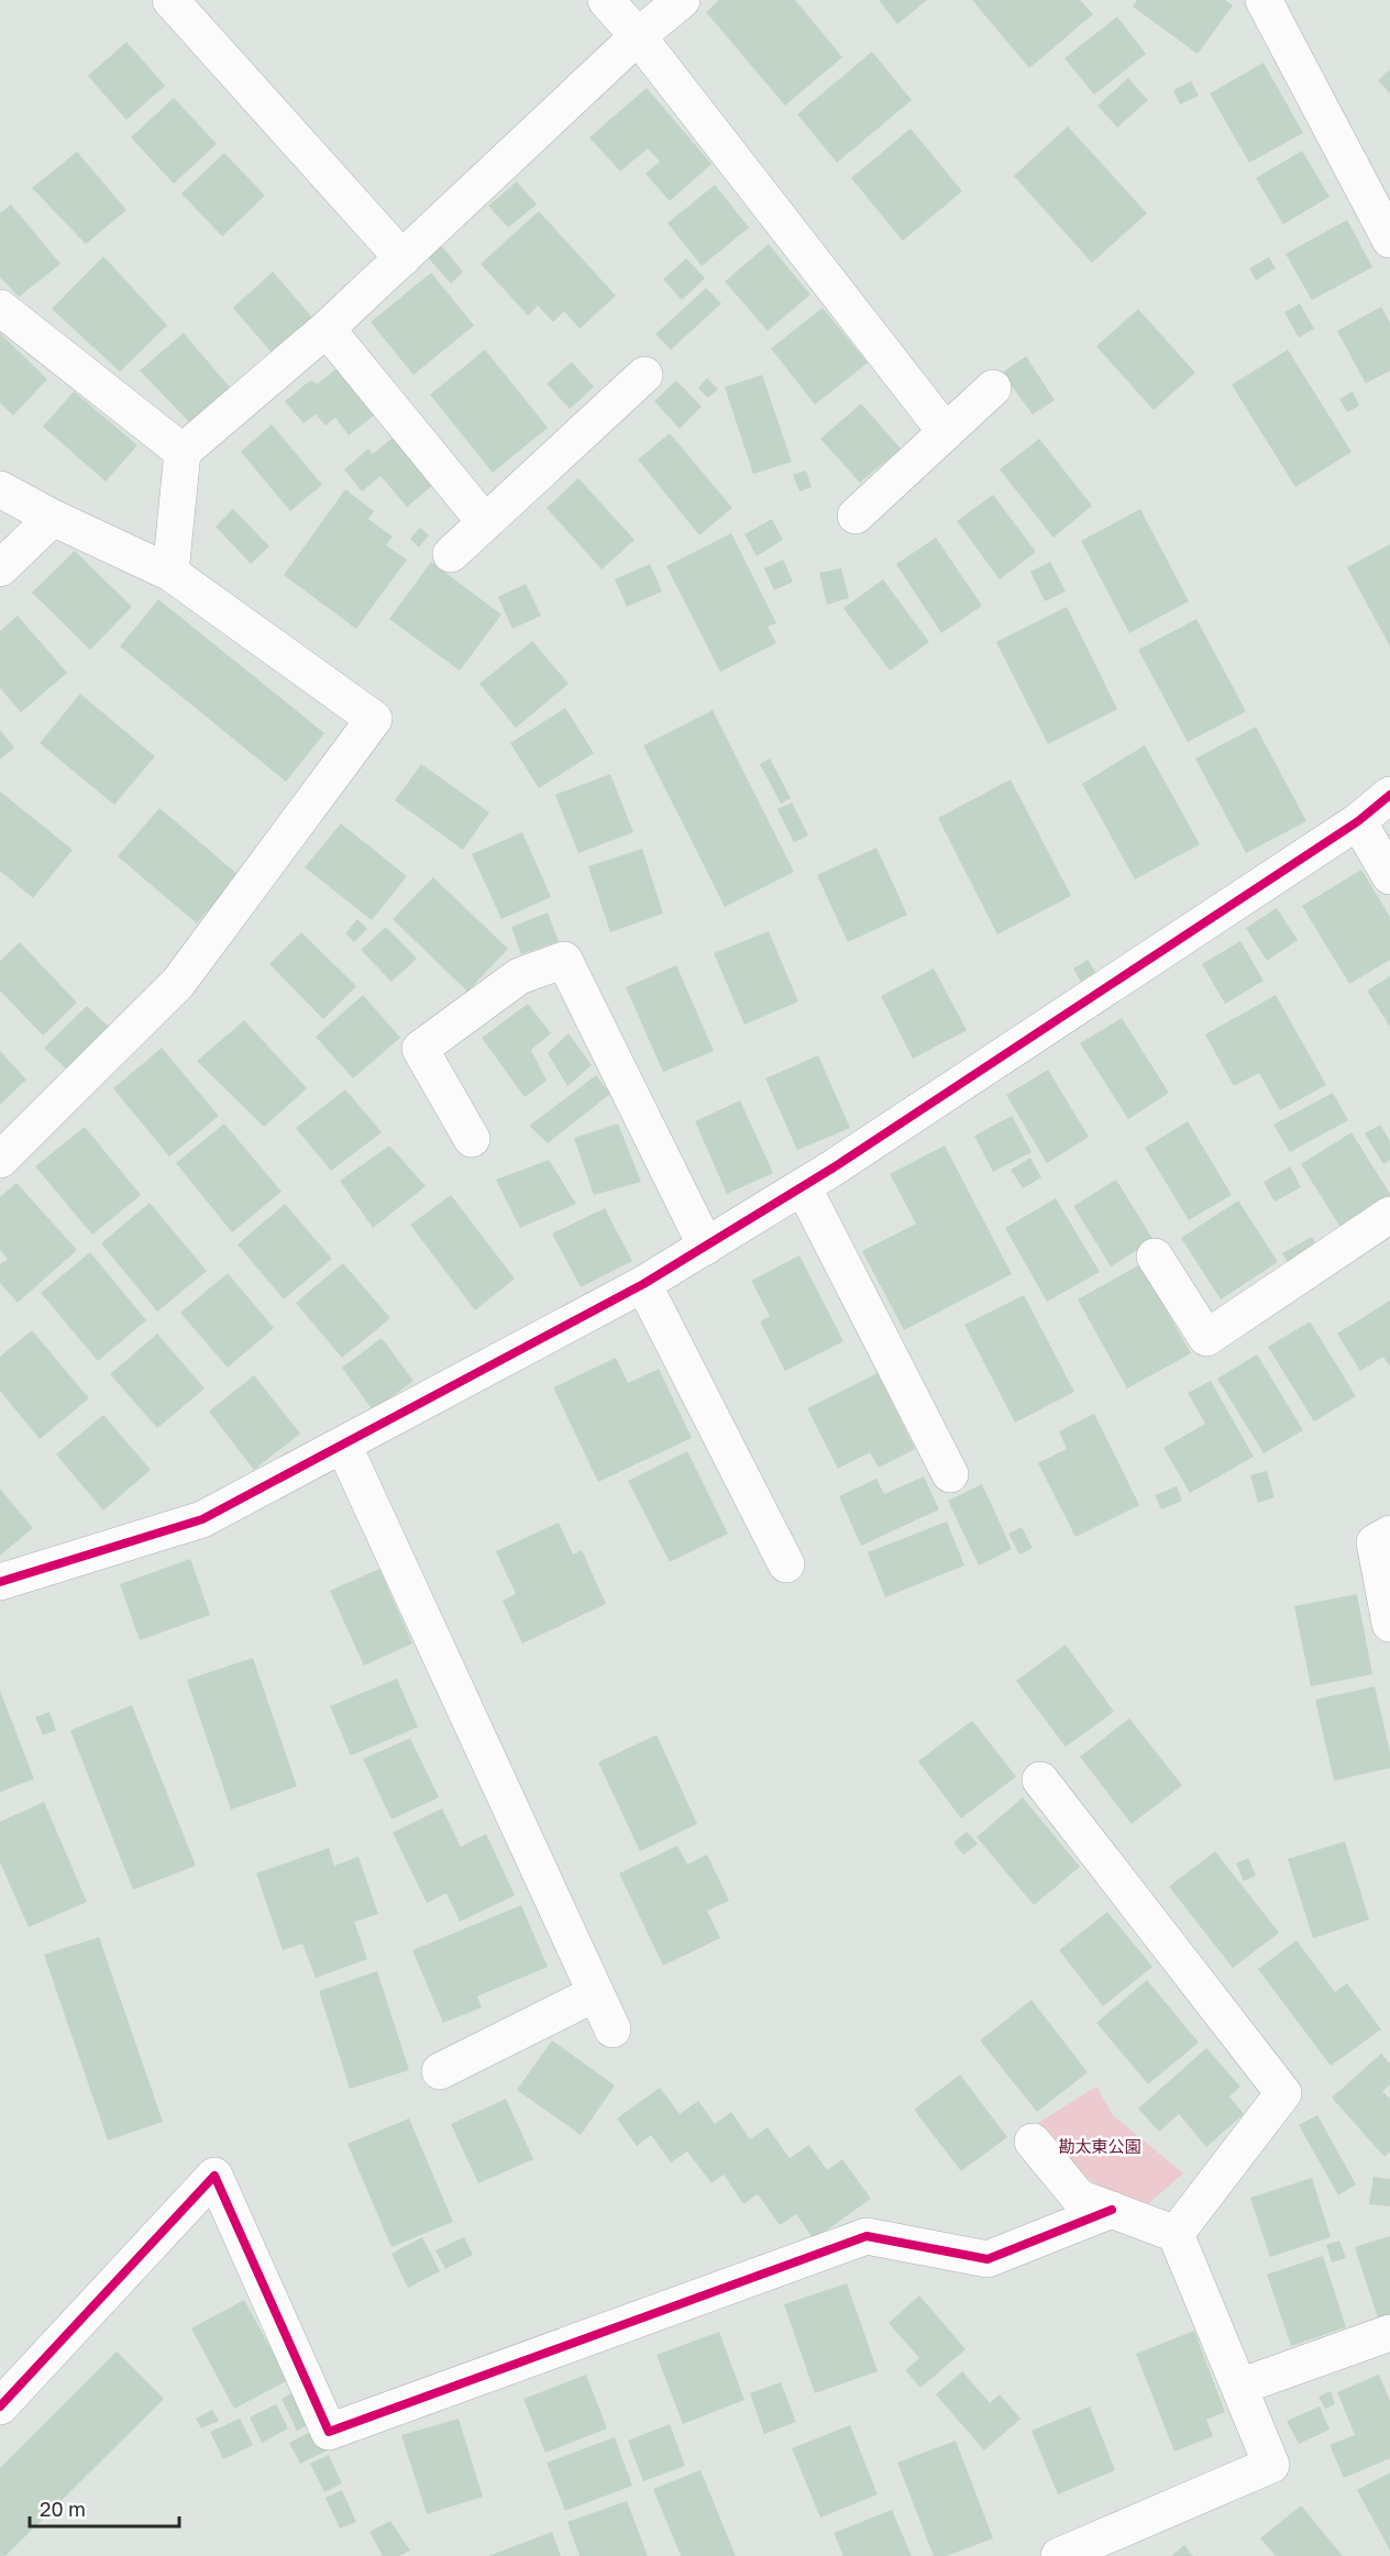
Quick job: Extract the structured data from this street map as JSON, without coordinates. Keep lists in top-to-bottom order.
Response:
{
  "parks": ["勘太東公園"],
  "scale_bar": "20 m"
}
